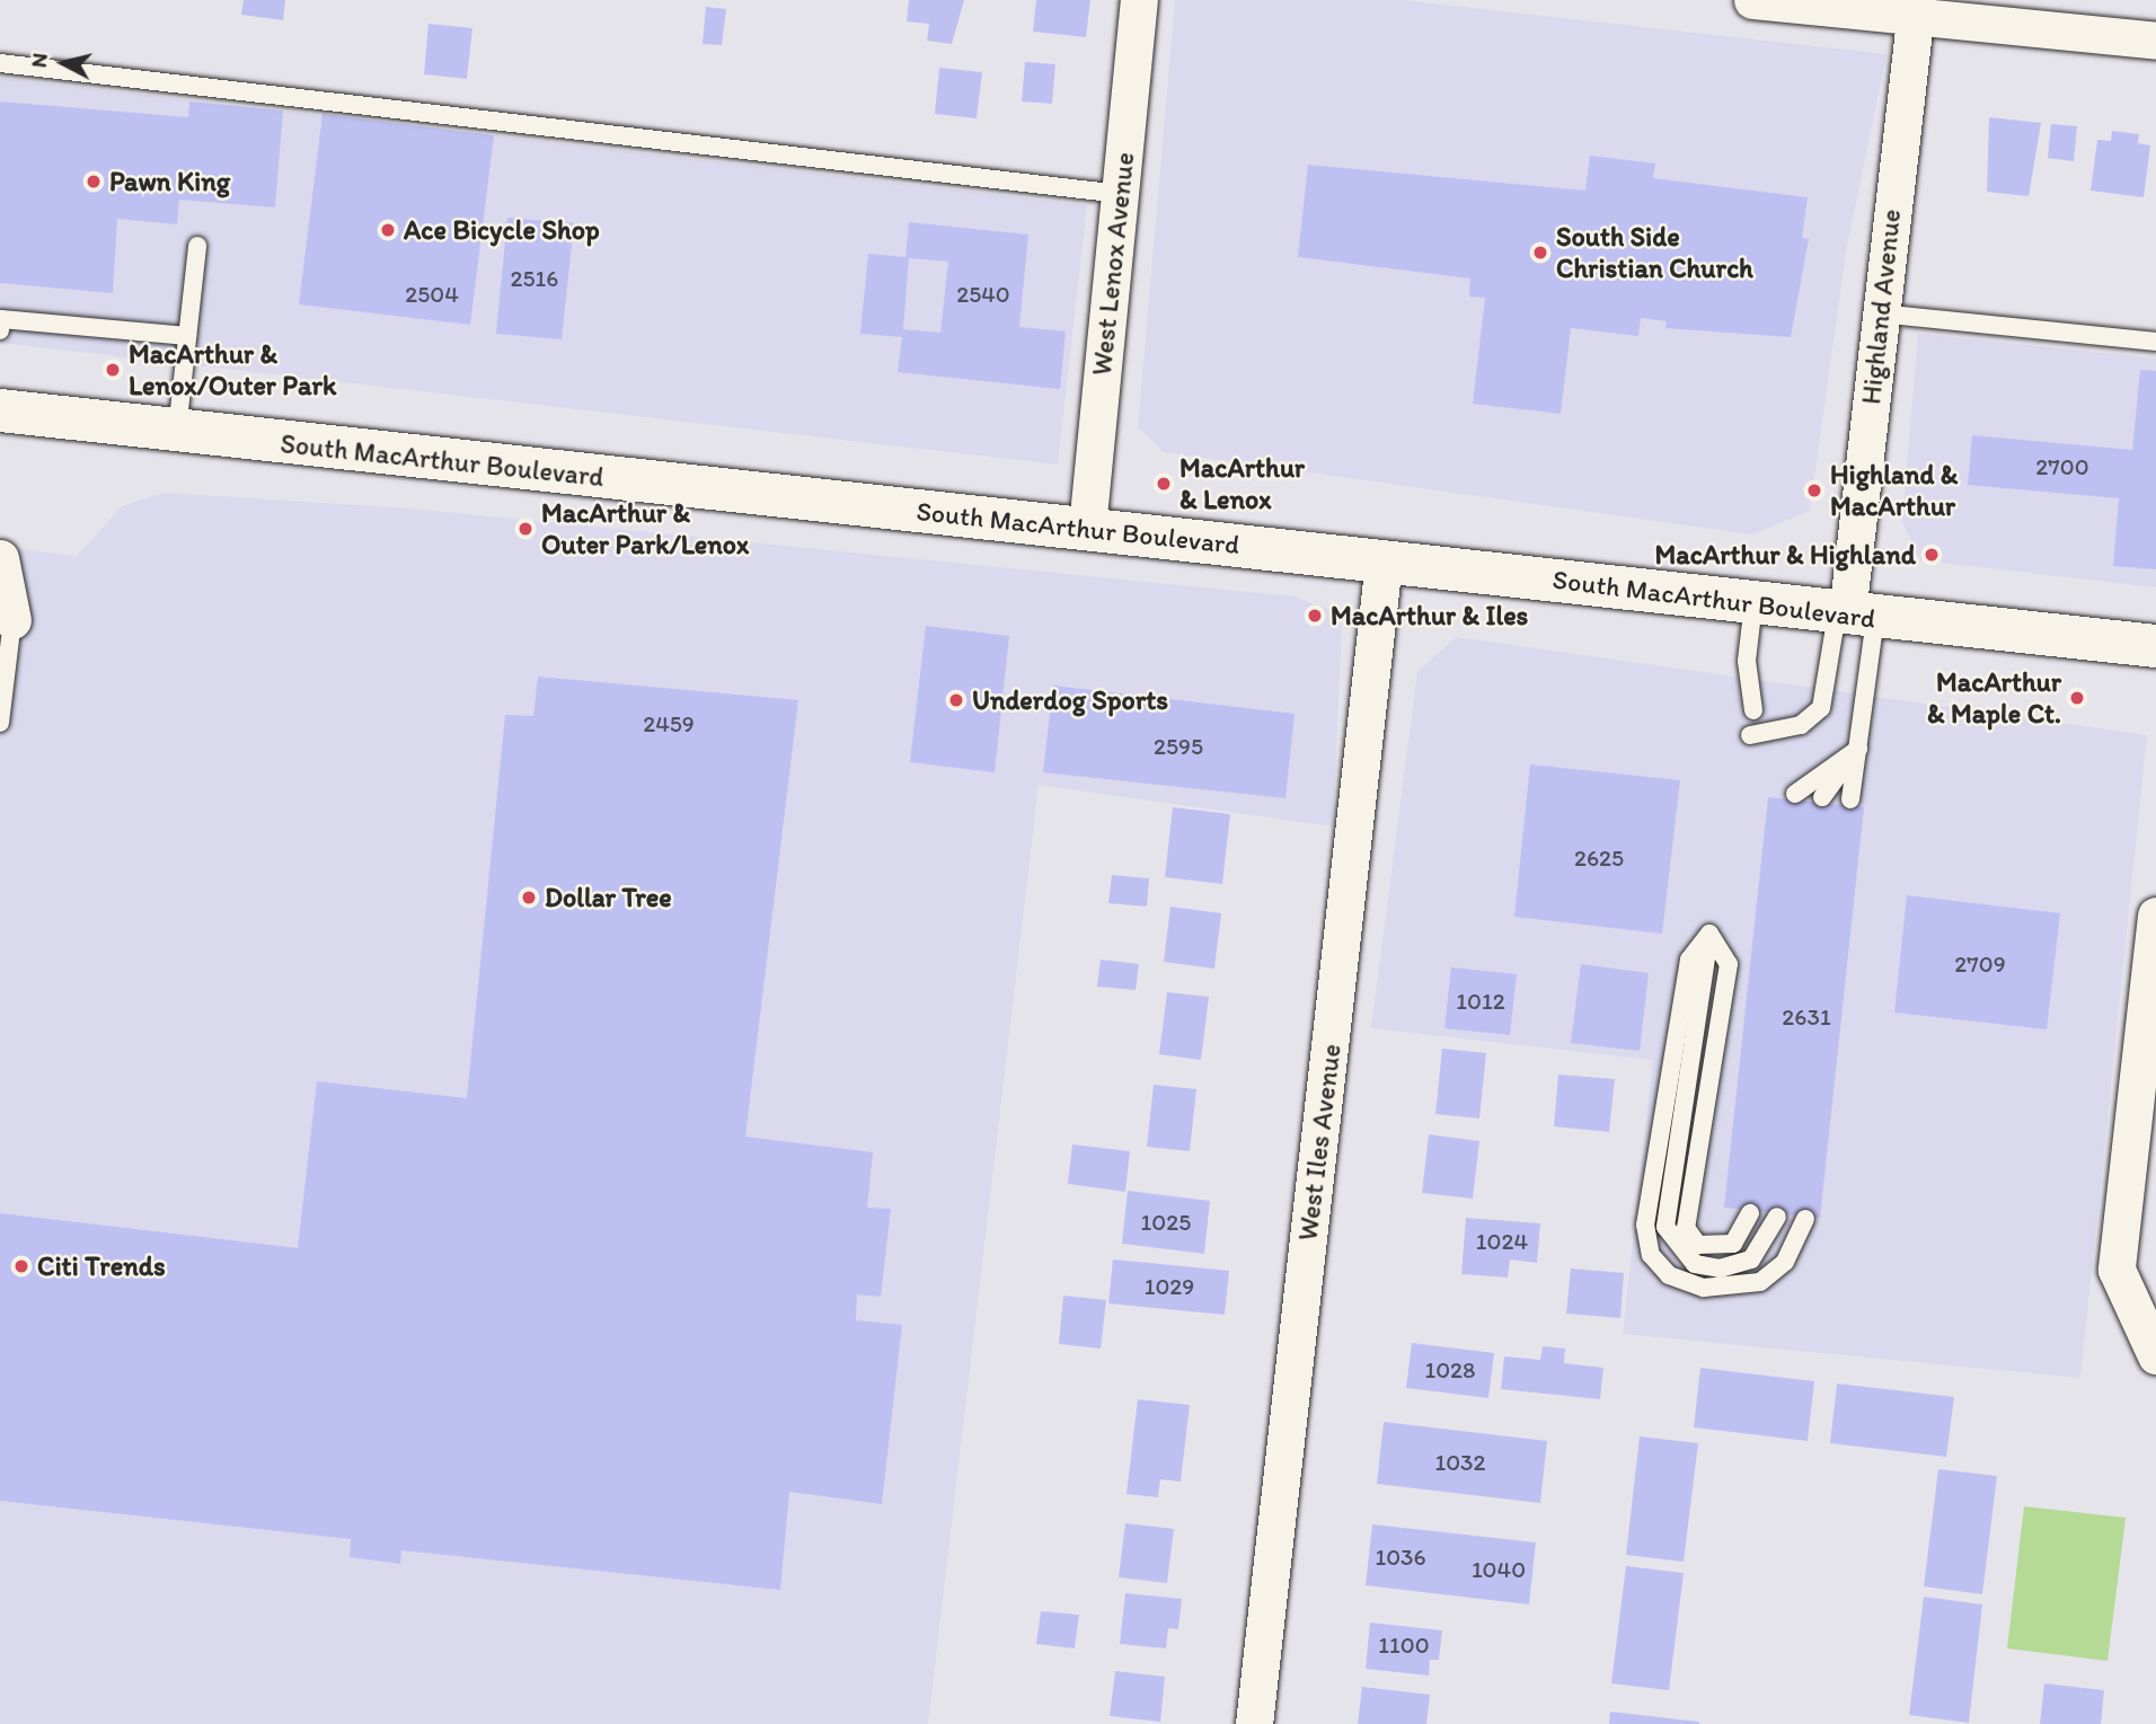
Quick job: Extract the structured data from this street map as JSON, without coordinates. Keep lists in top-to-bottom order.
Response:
{
  "streets": {
    "main road": ["South MacArthur Boulevard"],
    "street": ["West Lenox Avenue", "Highland Avenue", "West Iles Avenue"]
  },
  "crossings": [
    ["West Lenox Avenue", "South MacArthur Boulevard"],
    ["Highland Avenue", "South MacArthur Boulevard"],
    ["South MacArthur Boulevard", "West Iles Avenue"]
  ],
  "places": [
    "Pawn King",
    "Ace Bicycle Shop",
    "South Side Christian Church",
    "MacArthur & Lenox/Outer Park",
    "MacArthur & Lenox",
    "Highland & MacArthur",
    "MacArthur & Outer Park/Lenox",
    "MacArthur & Highland",
    "MacArthur & Iles",
    "MacArthur & Maple Ct.",
    "Underdog Sports",
    "Dollar Tree",
    "Citi Trends"
  ],
  "house_numbers": [
    "2516",
    "2504",
    "2540",
    "2700",
    "2459",
    "2595",
    "2625",
    "2709",
    "1012",
    "2631",
    "1025",
    "1024",
    "1029",
    "1028",
    "1032",
    "1036",
    "1040",
    "1100"
  ],
  "north": "left"
}
